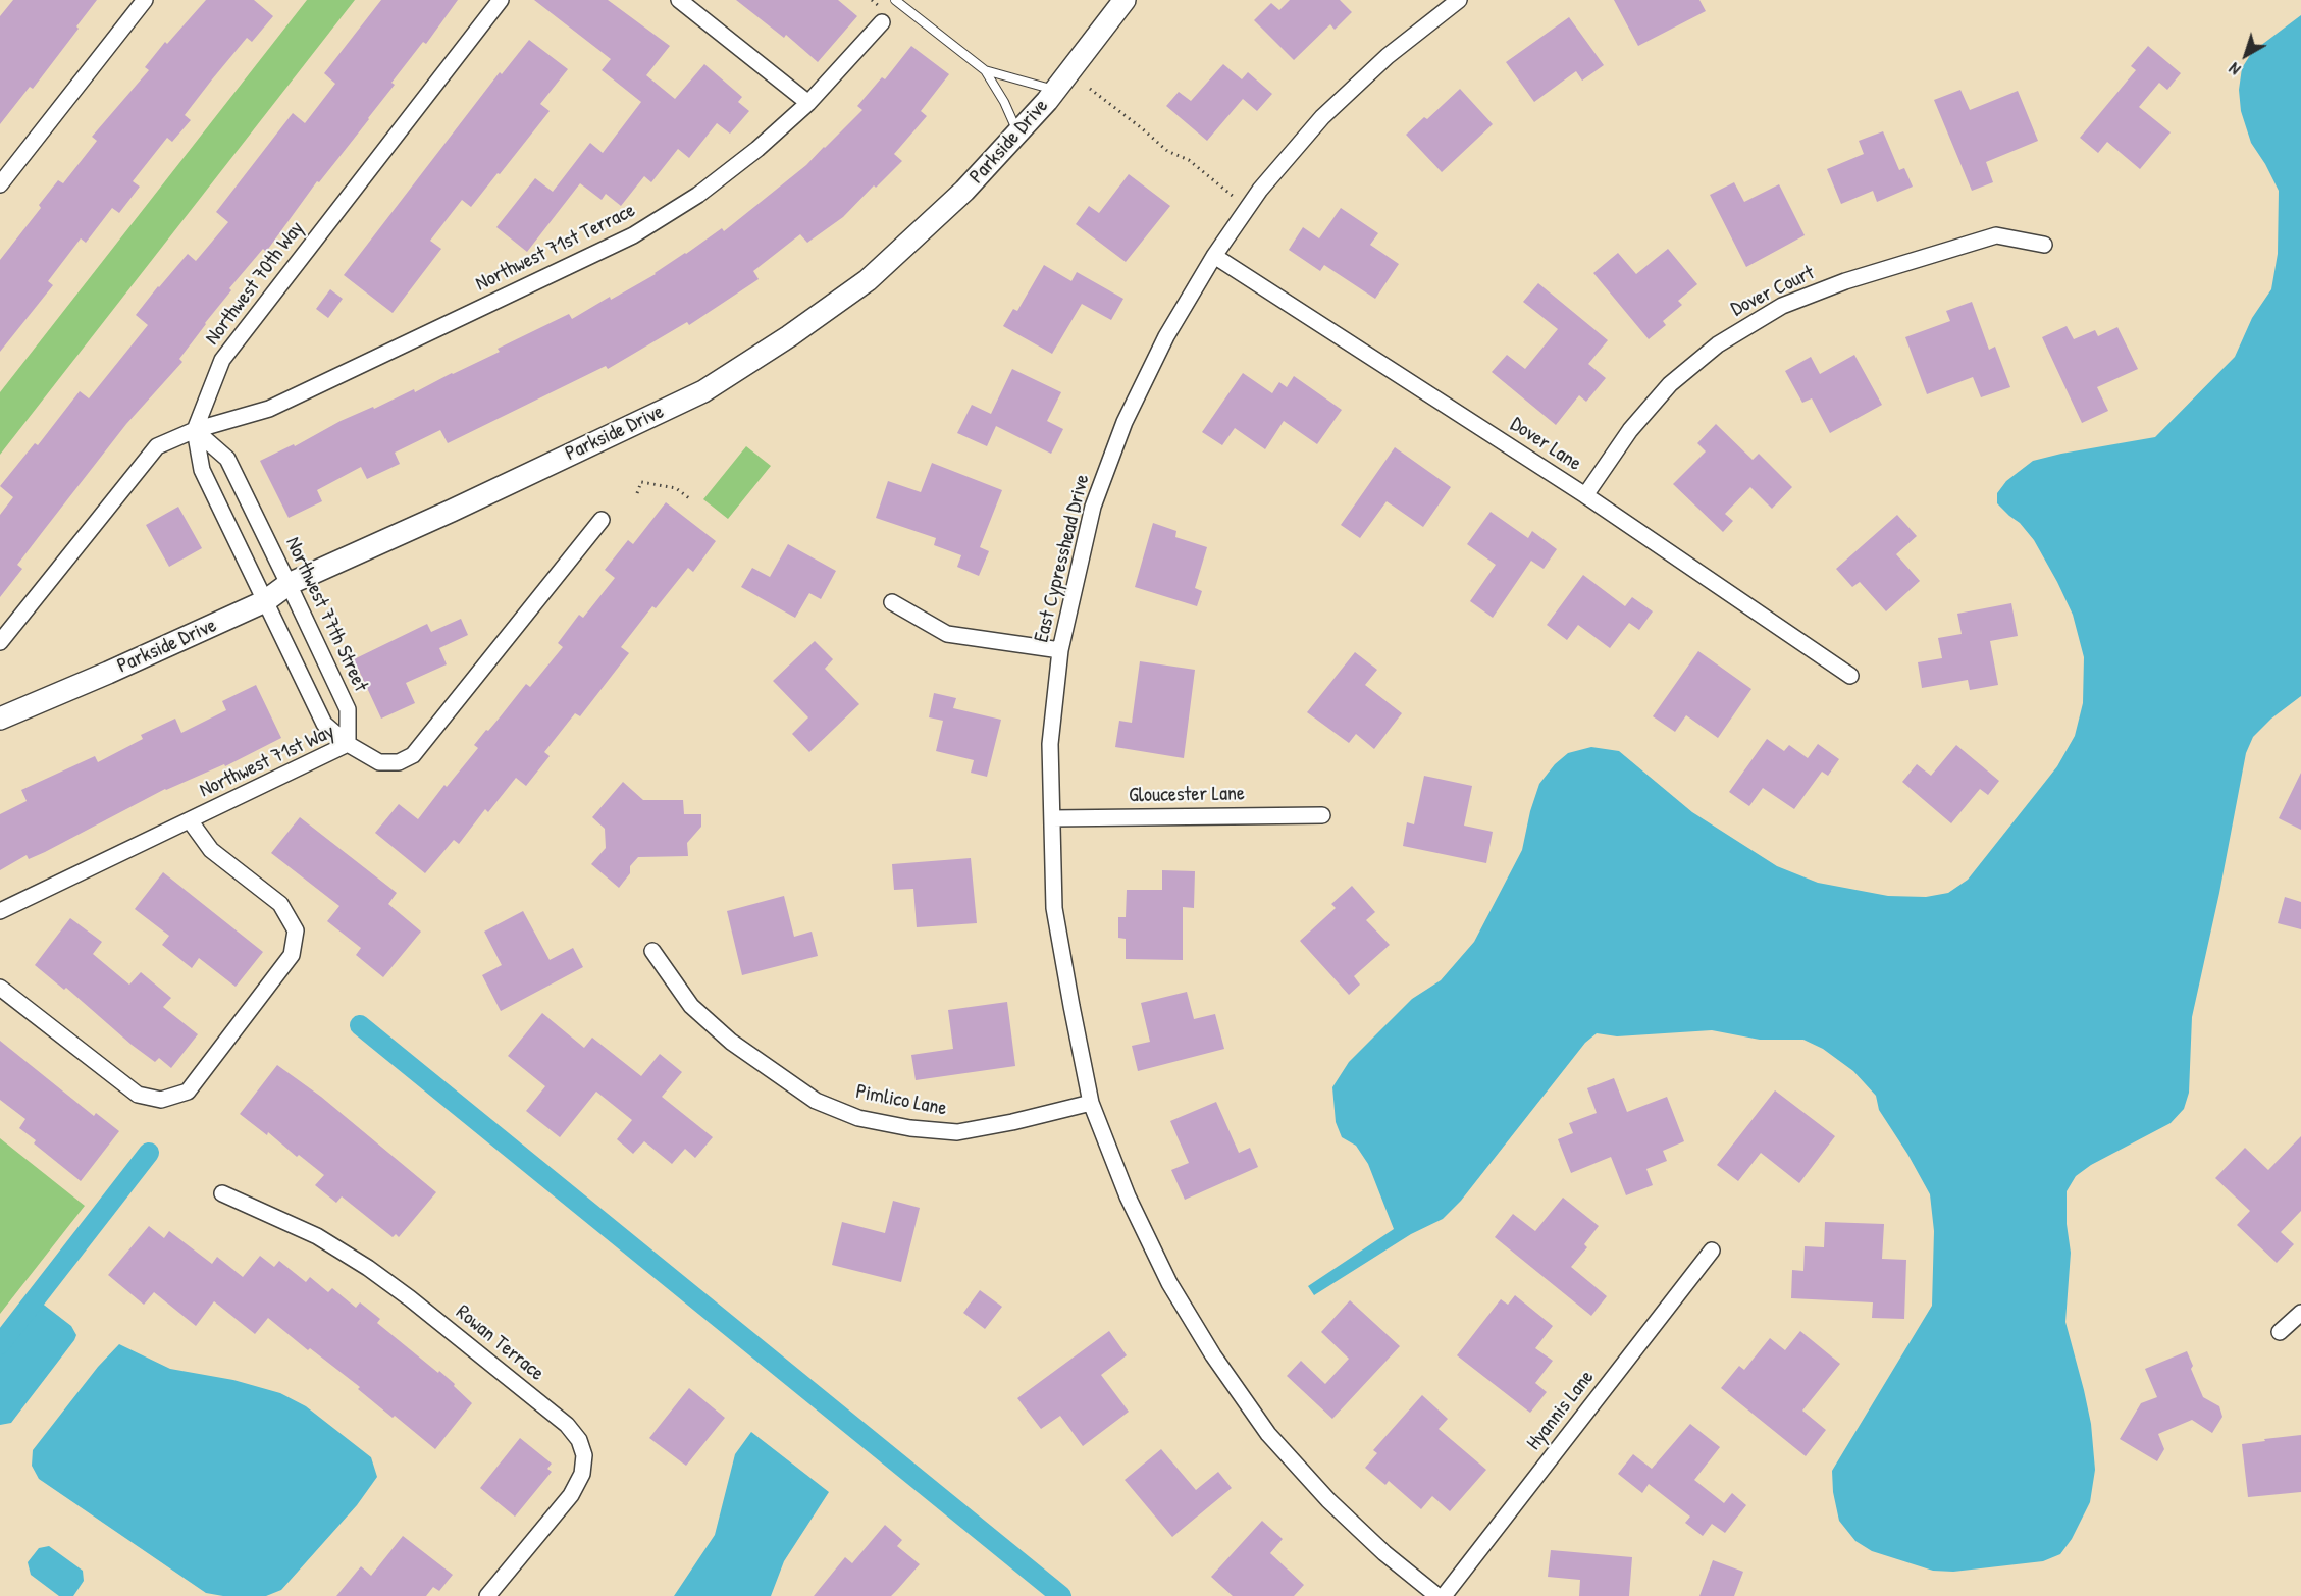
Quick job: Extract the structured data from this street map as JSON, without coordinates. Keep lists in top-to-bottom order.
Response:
{
  "streets": {
    "street": [
      "Parkside Drive",
      "Northwest 71st Terrace",
      "Northwest 70th Way",
      "Dover Court",
      "Dover Lane",
      "East Cypresshead Drive",
      "Northwest 77th Street",
      "Northwest 71st Way",
      "Gloucester Lane",
      "Pimlico Lane",
      "Rowan Terrace",
      "Hyannis Lane"
    ]
  },
  "crossings": [
    ["Parkside Drive", "Northwest 77th Street"],
    ["Northwest 71st Terrace", "Northwest 70th Way"],
    ["Northwest 71st Terrace", "Northwest 77th Street"],
    ["Northwest 70th Way", "Northwest 77th Street"],
    ["Dover Court", "Dover Lane"],
    ["Dover Lane", "East Cypresshead Drive"],
    ["East Cypresshead Drive", "Gloucester Lane"],
    ["East Cypresshead Drive", "Pimlico Lane"],
    ["Northwest 77th Street", "Northwest 71st Way"]
  ],
  "north": "bottom left"
}
